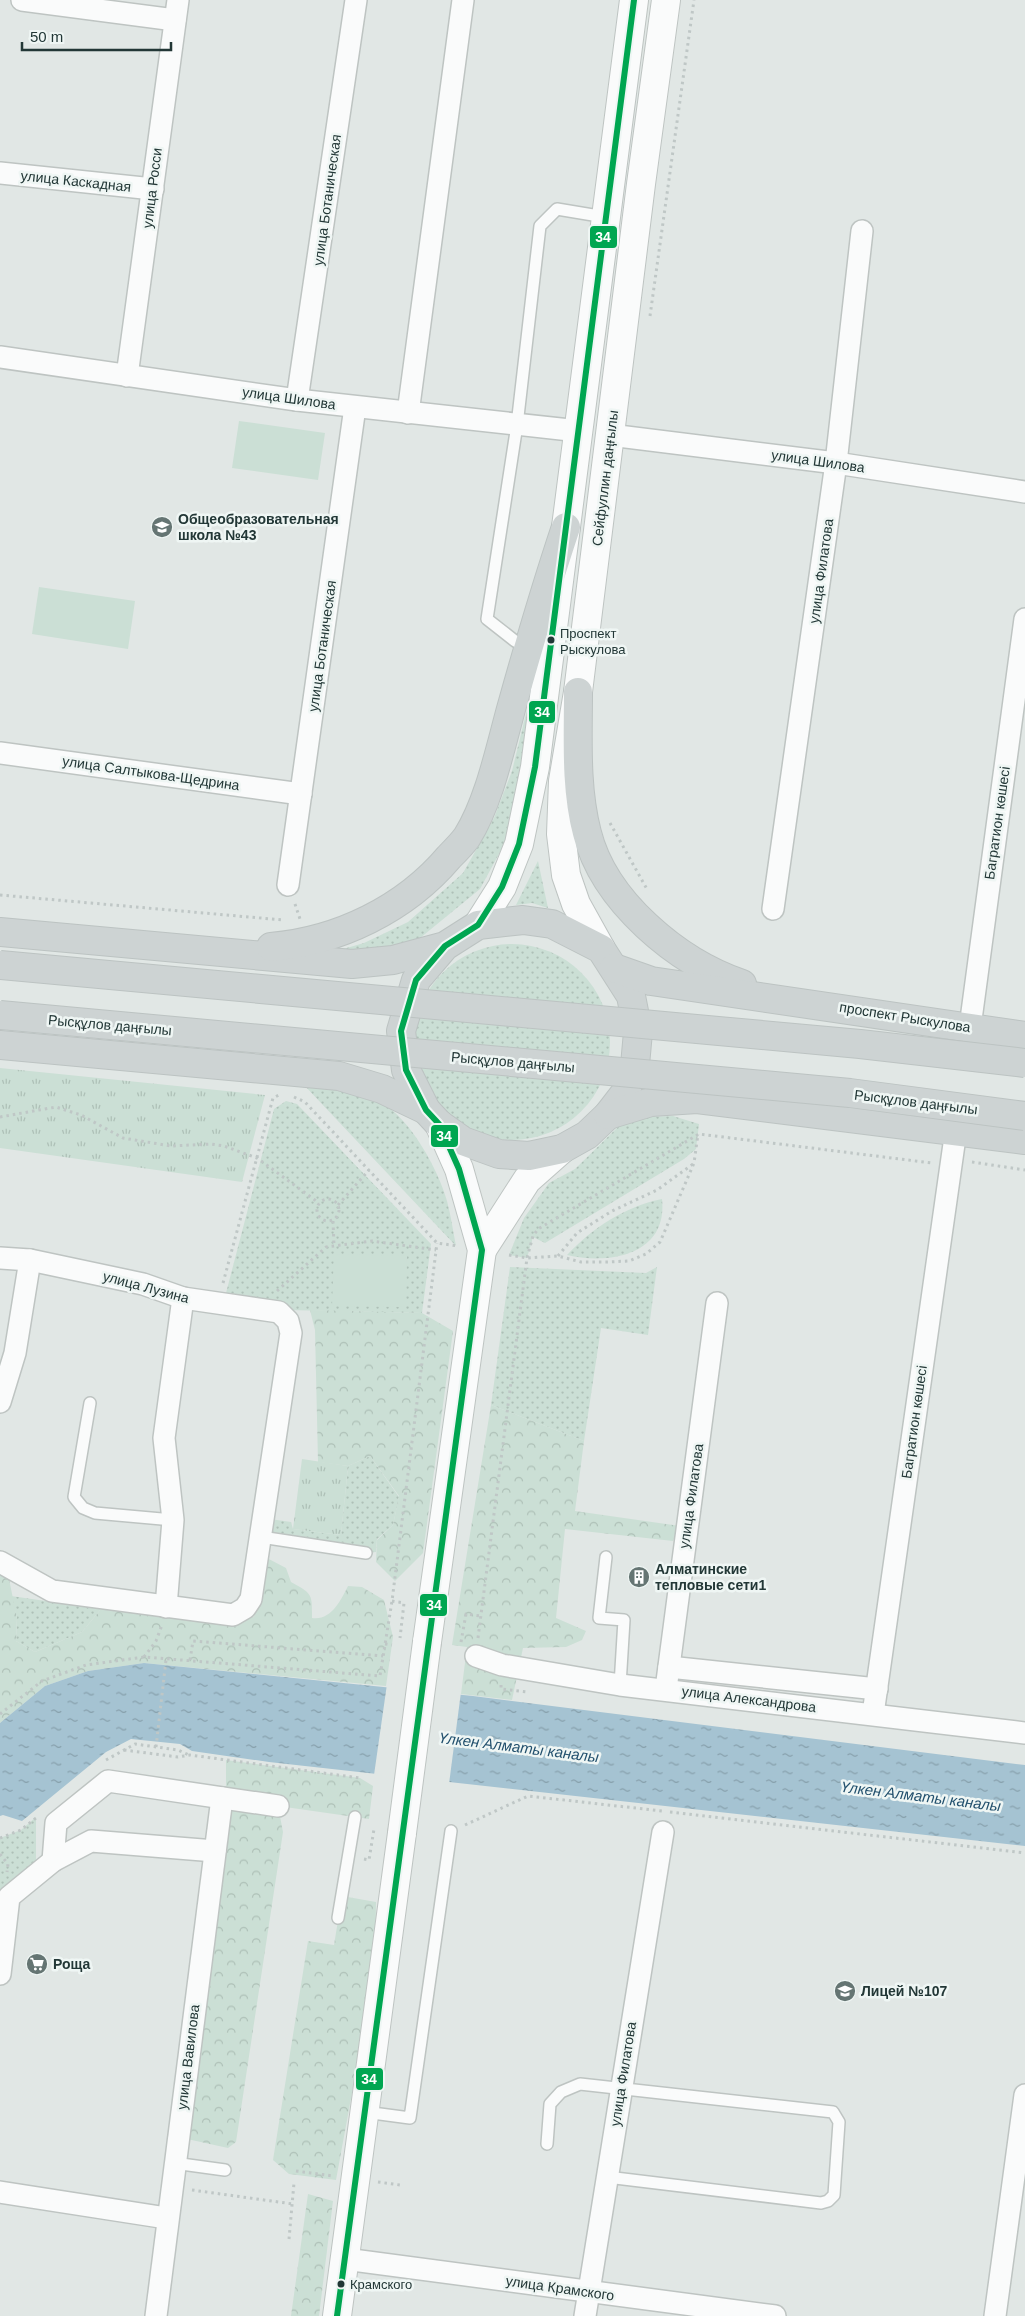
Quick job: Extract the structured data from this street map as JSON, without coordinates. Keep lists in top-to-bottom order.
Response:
{
  "streets": {
    "main road": ["Сейфуллин даңғылы", "проспект Рыскулова", "Рысқұлов даңғылы"],
    "street": [
      "улица Каскадная",
      "улица Росси",
      "улица Ботаническая",
      "улица Шилова",
      "улица Филатова",
      "улица Салтыкова-Щедрина",
      "Багратион көшесі",
      "улица Лузина",
      "улица Александрова",
      "улица Вавилова",
      "улица Крамского"
    ]
  },
  "crossings": [
    ["улица Каскадная", "улица Росси"],
    ["улица Росси", "улица Шилова"],
    ["улица Ботаническая", "улица Шилова"],
    ["улица Ботаническая", "улица Салтыкова-Щедрина"],
    ["улица Шилова", "Сейфуллин даңғылы"],
    ["улица Шилова", "улица Филатова"],
    ["улица Филатова", "улица Александрова"],
    ["улица Филатова", "улица Крамского"],
    ["Багратион көшесі", "проспект Рыскулова"],
    ["Багратион көшесі", "улица Александрова"]
  ],
  "water": ["Үлкен Алматы каналы"],
  "places": {
    "school or university": ["Общеобразовательная школа №43", "Лицей №107"],
    "other": ["Проспект Рыскулова", "Крамского"],
    "building": ["Алматинские тепловые сети1"],
    "supermarket": ["Роща"]
  },
  "lines": ["transit line 34"],
  "scale_bar": "50 m"
}
